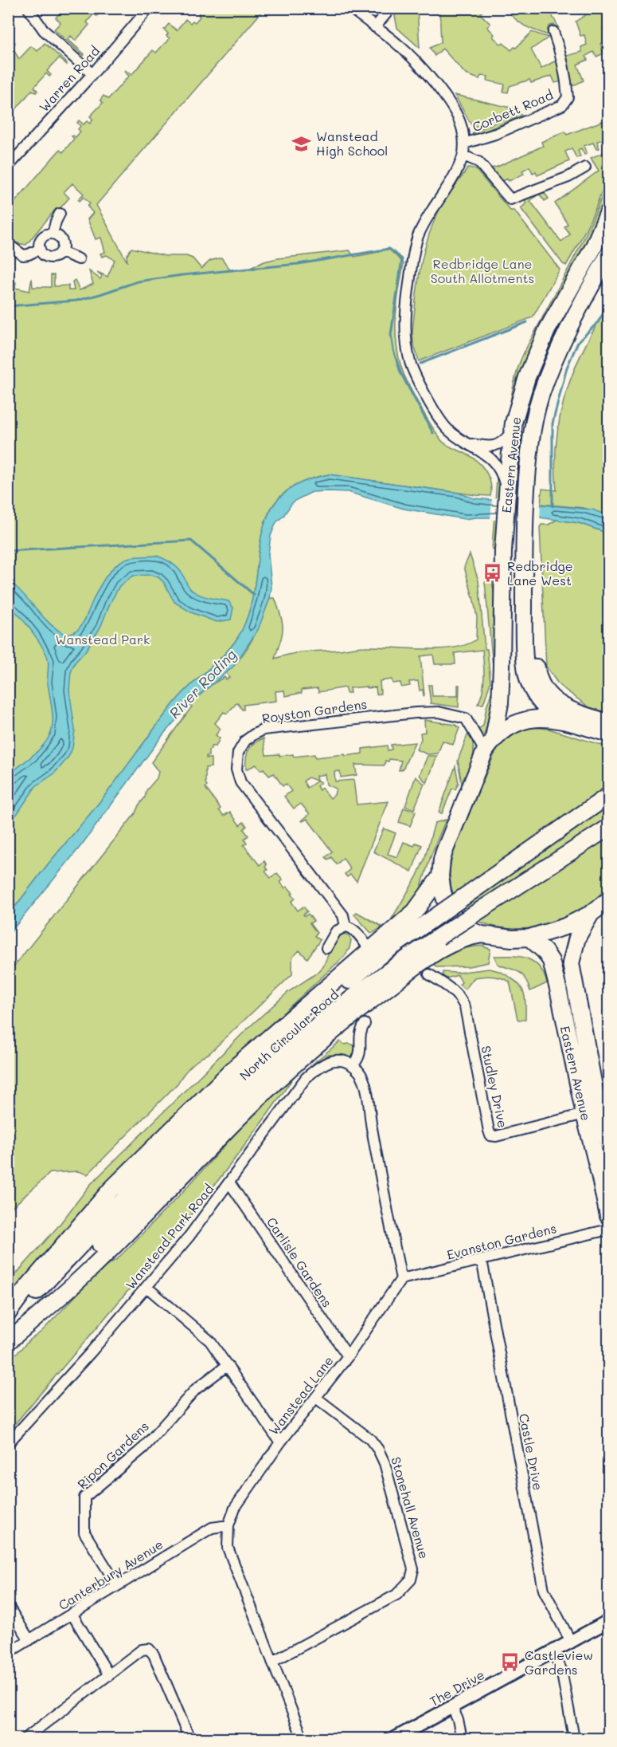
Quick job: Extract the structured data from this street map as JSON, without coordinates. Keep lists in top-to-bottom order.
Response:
{
  "streets": {
    "highway": ["Eastern Avenue", "North Circular Road"],
    "street": [
      "Warren Road",
      "Corbett Road",
      "Royston Gardens",
      "Studley Drive",
      "Wanstead Park Road",
      "Evanston Gardens",
      "Carlisle Gardens",
      "Wanstead Lane",
      "Castle Drive",
      "Ripon Gardens",
      "Stonehall Avenue",
      "Canterbury Avenue",
      "The Drive"
    ]
  },
  "crossings": [
    ["Eastern Avenue", "Royston Gardens"],
    ["Eastern Avenue", "Studley Drive"],
    ["Wanstead Park Road", "Carlisle Gardens"],
    ["Evanston Gardens", "Wanstead Lane"],
    ["Evanston Gardens", "Castle Drive"],
    ["Carlisle Gardens", "Wanstead Lane"],
    ["Wanstead Lane", "Stonehall Avenue"],
    ["Wanstead Lane", "Canterbury Avenue"],
    ["Castle Drive", "The Drive"],
    ["Ripon Gardens", "Canterbury Avenue"]
  ],
  "water": ["River Roding"],
  "parks": ["Redbridge Lane South Allotments", "Wanstead Park"],
  "places": {
    "school or university": ["Wanstead High School"],
    "bus stop": ["Redbridge Lane West", "Castleview Gardens"]
  }
}
